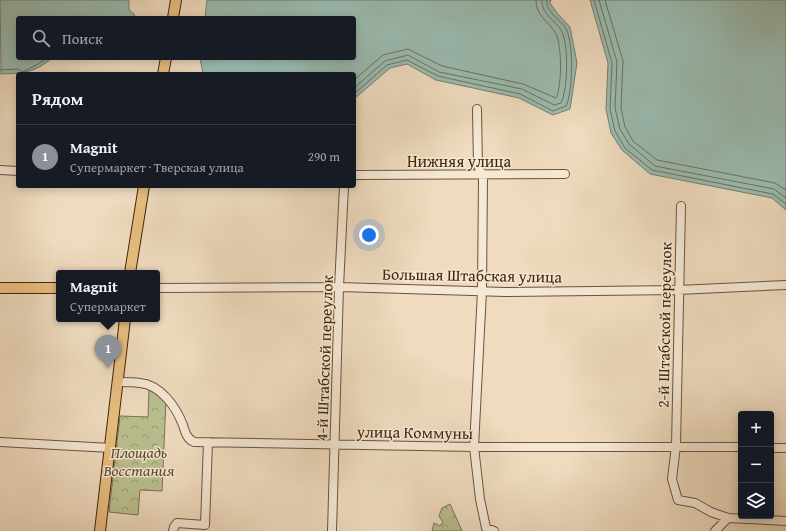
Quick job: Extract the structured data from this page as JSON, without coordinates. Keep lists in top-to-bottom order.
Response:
{
  "streets": {
    "street": [
      "Нижняя улица",
      "Большая Штабская улица",
      "2-й Штабской переулок",
      "4-й Штабской переулок",
      "улица Коммуны"
    ]
  },
  "crossings": [
    ["Большая Штабская улица", "2-й Штабской переулок"],
    ["Большая Штабская улица", "4-й Штабской переулок"],
    ["2-й Штабской переулок", "улица Коммуны"],
    ["4-й Штабской переулок", "улица Коммуны"]
  ],
  "parks": ["Площадь Восстания"],
  "page": {
    "search": "Поиск",
    "heading": "Рядом",
    "list": [
      {
        "mark": "1",
        "name": "Magnit",
        "note": "Супермаркет · Тверская улица",
        "value": "290 m"
      }
    ],
    "popup": ["Magnit", "Супермаркет"],
    "pins": "1",
    "map_buttons": ["+", "−"]
  }
}
